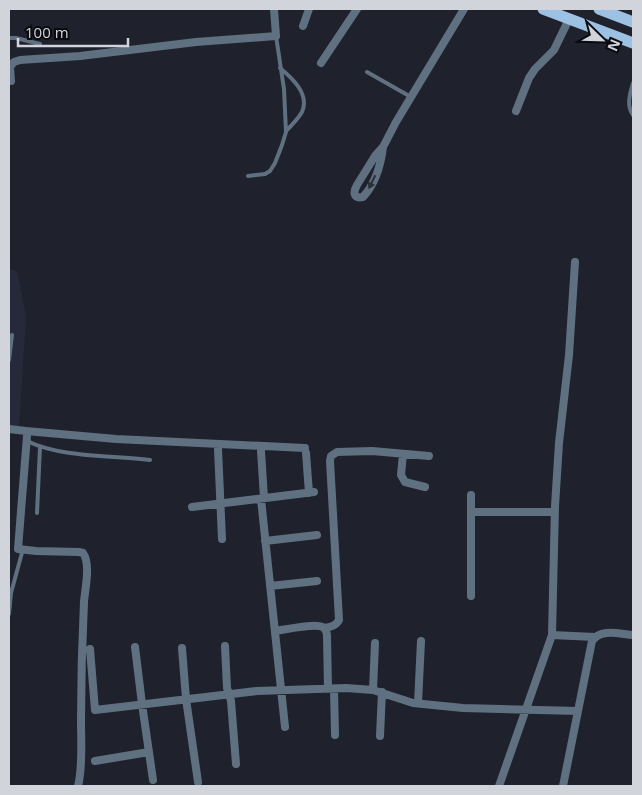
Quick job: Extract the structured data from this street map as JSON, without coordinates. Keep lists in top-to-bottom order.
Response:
{
  "scale_bar": "100 m",
  "north": "bottom right"
}
